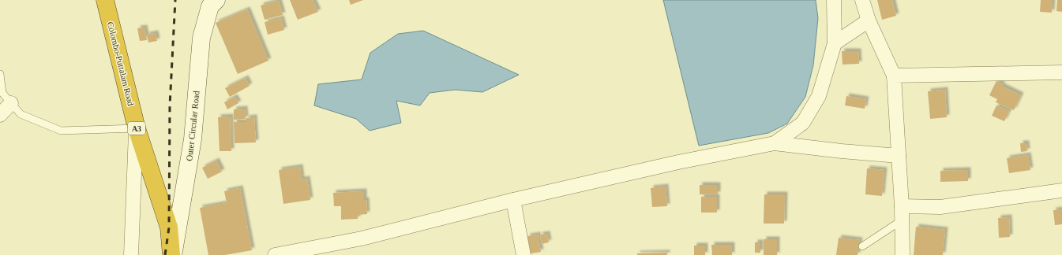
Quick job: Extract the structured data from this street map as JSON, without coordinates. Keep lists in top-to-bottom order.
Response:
{
  "streets": {
    "highway": ["Colombo-Puttalam Road", "A3"],
    "street": ["Outer Circular Road"]
  },
  "crossings": [
    ["Colombo-Puttalam Road", "Outer Circular Road"]
  ]
}
